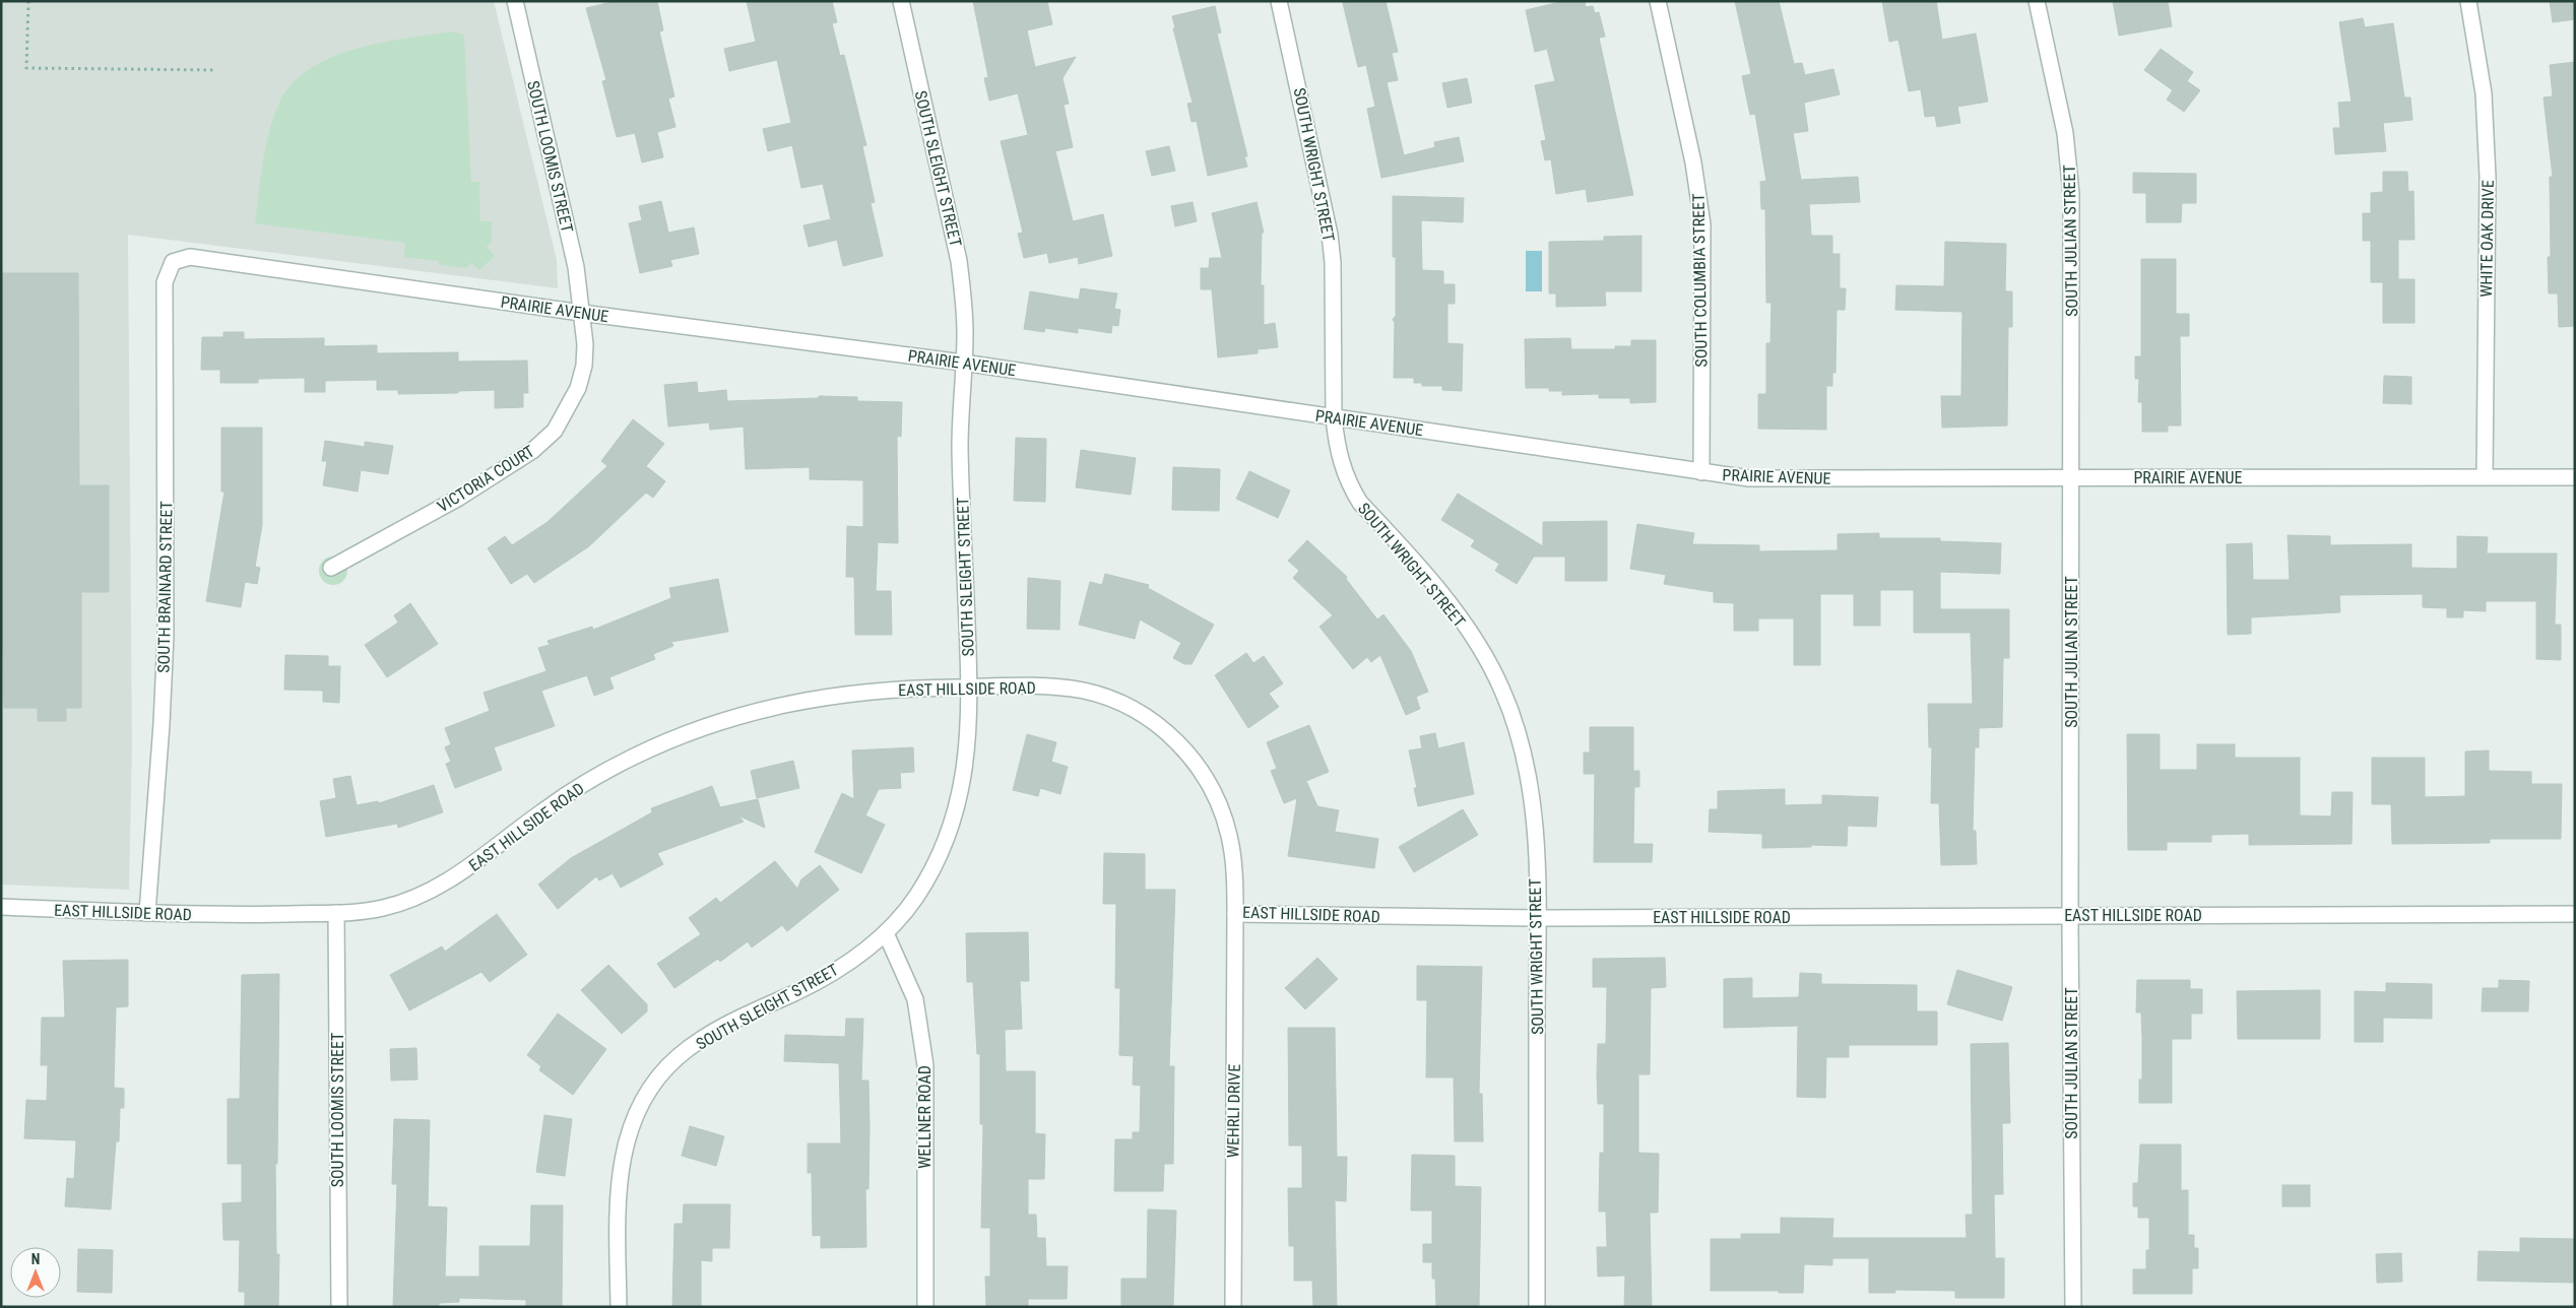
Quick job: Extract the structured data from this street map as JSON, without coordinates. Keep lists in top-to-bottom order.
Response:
{
  "streets": {
    "street": [
      "SOUTH LOOMIS STREET",
      "SOUTH WRIGHT STREET",
      "SOUTH SLEIGHT STREET",
      "WHITE OAK DRIVE",
      "SOUTH JULIAN STREET",
      "SOUTH COLUMBIA STREET",
      "PRAIRIE AVENUE",
      "VICTORIA COURT",
      "SOUTH BRAINARD STREET",
      "EAST HILLSIDE ROAD",
      "WEHRLI DRIVE",
      "WELLNER ROAD"
    ]
  },
  "crossings": [
    ["SOUTH LOOMIS STREET", "PRAIRIE AVENUE"],
    ["SOUTH LOOMIS STREET", "VICTORIA COURT"],
    ["SOUTH LOOMIS STREET", "EAST HILLSIDE ROAD"],
    ["SOUTH WRIGHT STREET", "PRAIRIE AVENUE"],
    ["SOUTH WRIGHT STREET", "EAST HILLSIDE ROAD"],
    ["SOUTH SLEIGHT STREET", "PRAIRIE AVENUE"],
    ["SOUTH SLEIGHT STREET", "EAST HILLSIDE ROAD"],
    ["SOUTH SLEIGHT STREET", "WELLNER ROAD"],
    ["WHITE OAK DRIVE", "PRAIRIE AVENUE"],
    ["SOUTH JULIAN STREET", "PRAIRIE AVENUE"],
    ["SOUTH JULIAN STREET", "EAST HILLSIDE ROAD"],
    ["SOUTH COLUMBIA STREET", "PRAIRIE AVENUE"],
    ["PRAIRIE AVENUE", "VICTORIA COURT"],
    ["PRAIRIE AVENUE", "SOUTH BRAINARD STREET"],
    ["SOUTH BRAINARD STREET", "EAST HILLSIDE ROAD"],
    ["EAST HILLSIDE ROAD", "WEHRLI DRIVE"]
  ],
  "north": "top"
}
